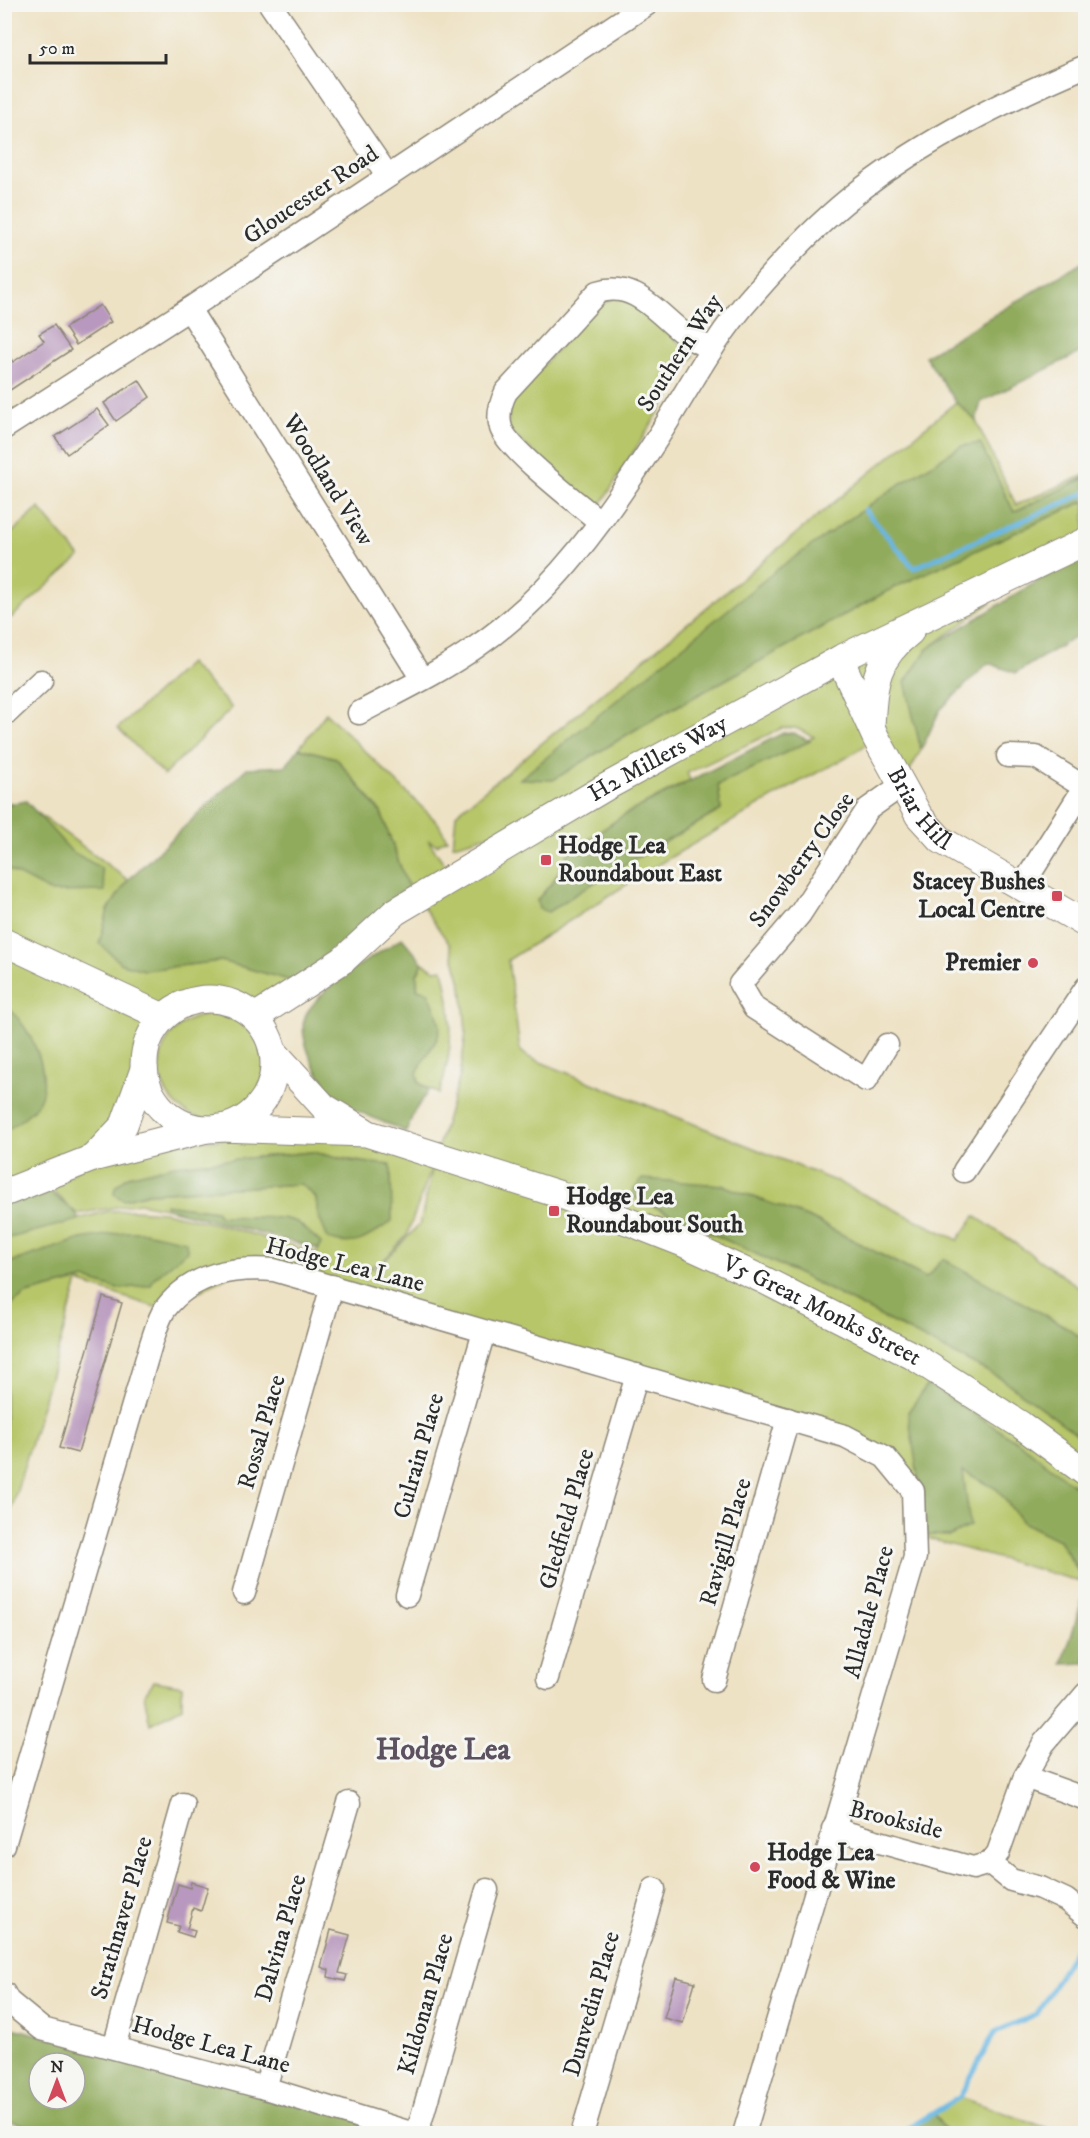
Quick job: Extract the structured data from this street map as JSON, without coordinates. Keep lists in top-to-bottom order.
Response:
{
  "streets": {
    "street": [
      "Gloucester Road",
      "Southern Way",
      "Woodland View",
      "H2 Millers Way",
      "Briar Hill",
      "Snowberry Close",
      "Hodge Lea Lane",
      "V5 Great Monks Street",
      "Rossal Place",
      "Culrain Place",
      "Gledfield Place",
      "Ravigill Place",
      "Alladale Place",
      "Brookside",
      "Strathnaver Place",
      "Dalvina Place",
      "Kildonan Place",
      "Dunvedin Place"
    ]
  },
  "crossings": [
    ["Gloucester Road", "Woodland View"],
    ["Southern Way", "Woodland View"],
    ["H2 Millers Way", "Briar Hill"],
    ["H2 Millers Way", "V5 Great Monks Street"],
    ["Briar Hill", "Snowberry Close"],
    ["Hodge Lea Lane", "Rossal Place"],
    ["Hodge Lea Lane", "Culrain Place"],
    ["Hodge Lea Lane", "Gledfield Place"],
    ["Hodge Lea Lane", "Ravigill Place"],
    ["Hodge Lea Lane", "Alladale Place"],
    ["Hodge Lea Lane", "Strathnaver Place"],
    ["Hodge Lea Lane", "Dalvina Place"],
    ["Hodge Lea Lane", "Kildonan Place"],
    ["Alladale Place", "Brookside"]
  ],
  "districts": ["Hodge Lea"],
  "places": {
    "transit": ["Hodge Lea Roundabout East", "Stacey Bushes Local Centre", "Hodge Lea Roundabout South"],
    "other": ["Premier", "Hodge Lea Food & Wine"]
  },
  "scale_bar": "50 m",
  "north": "top"
}
